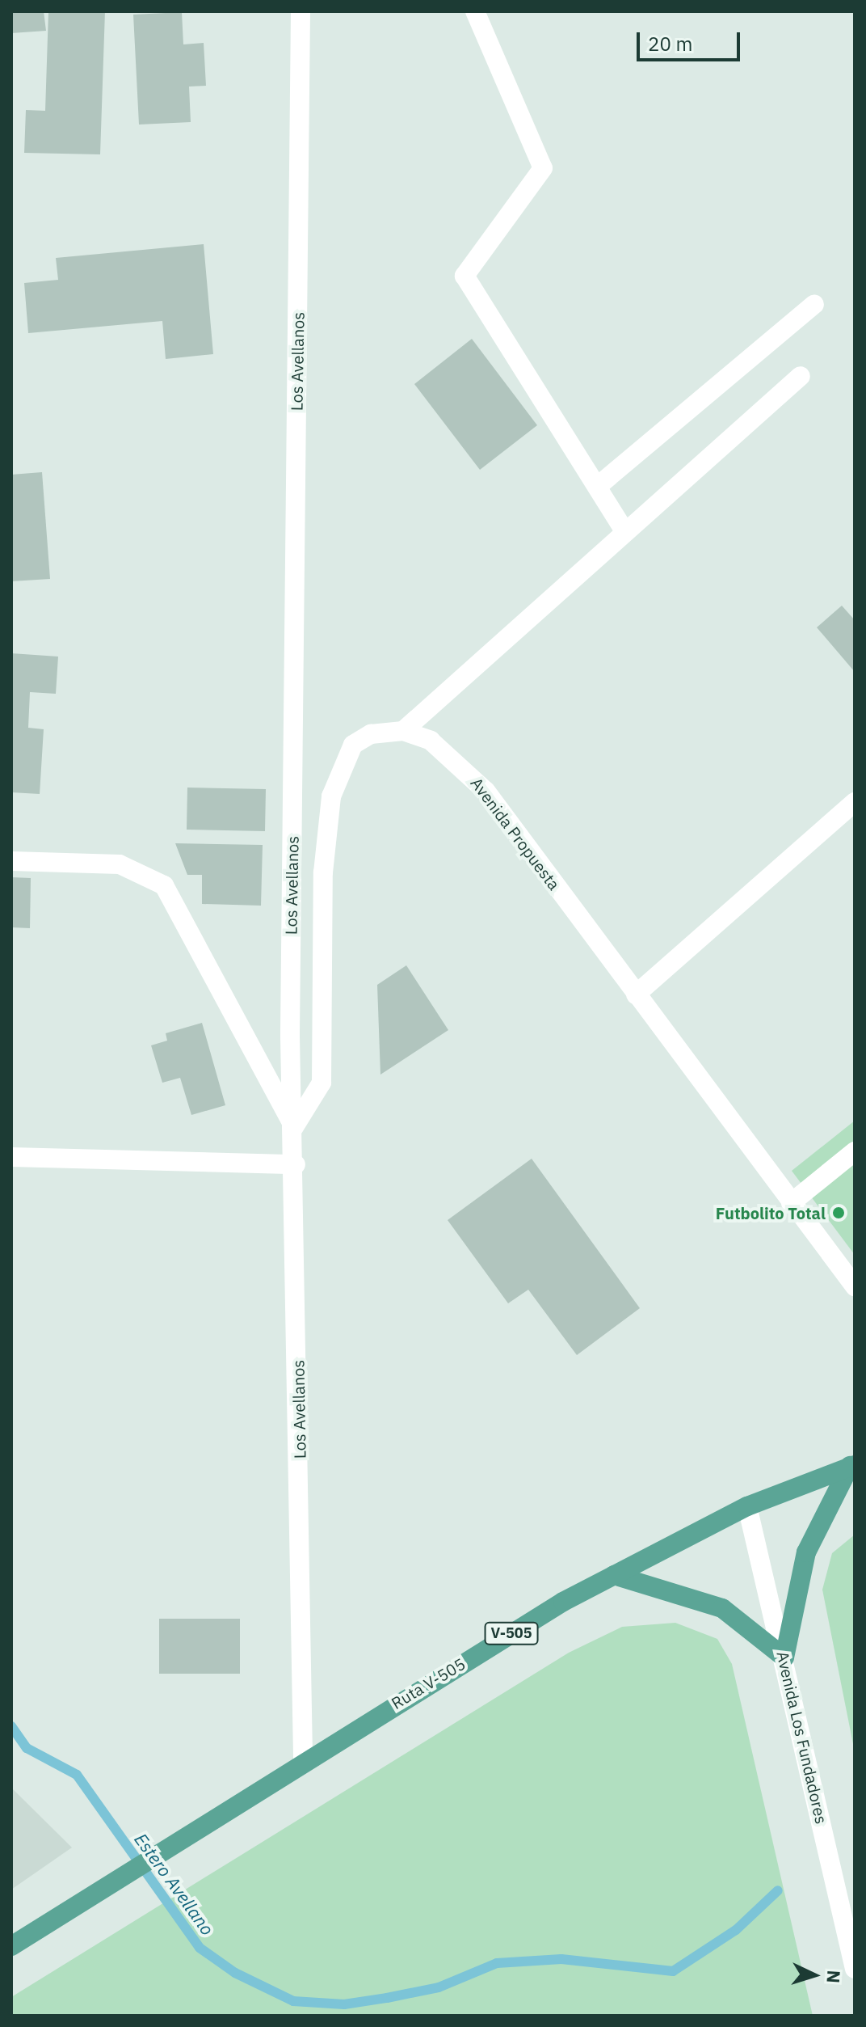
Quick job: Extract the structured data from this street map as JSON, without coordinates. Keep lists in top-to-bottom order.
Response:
{
  "streets": {
    "main road": ["V-505", "Ruta V-505"],
    "street": ["Los Avellanos", "Avenida Propuesta", "Avenida Los Fundadores"]
  },
  "crossings": [
    ["Los Avellanos", "Avenida Propuesta"],
    ["Los Avellanos", "Ruta V-505"],
    ["Ruta V-505", "Avenida Los Fundadores"]
  ],
  "water": ["Estero Avellano"],
  "places": ["Futbolito Total"],
  "scale_bar": "20 m",
  "north": "right"
}
